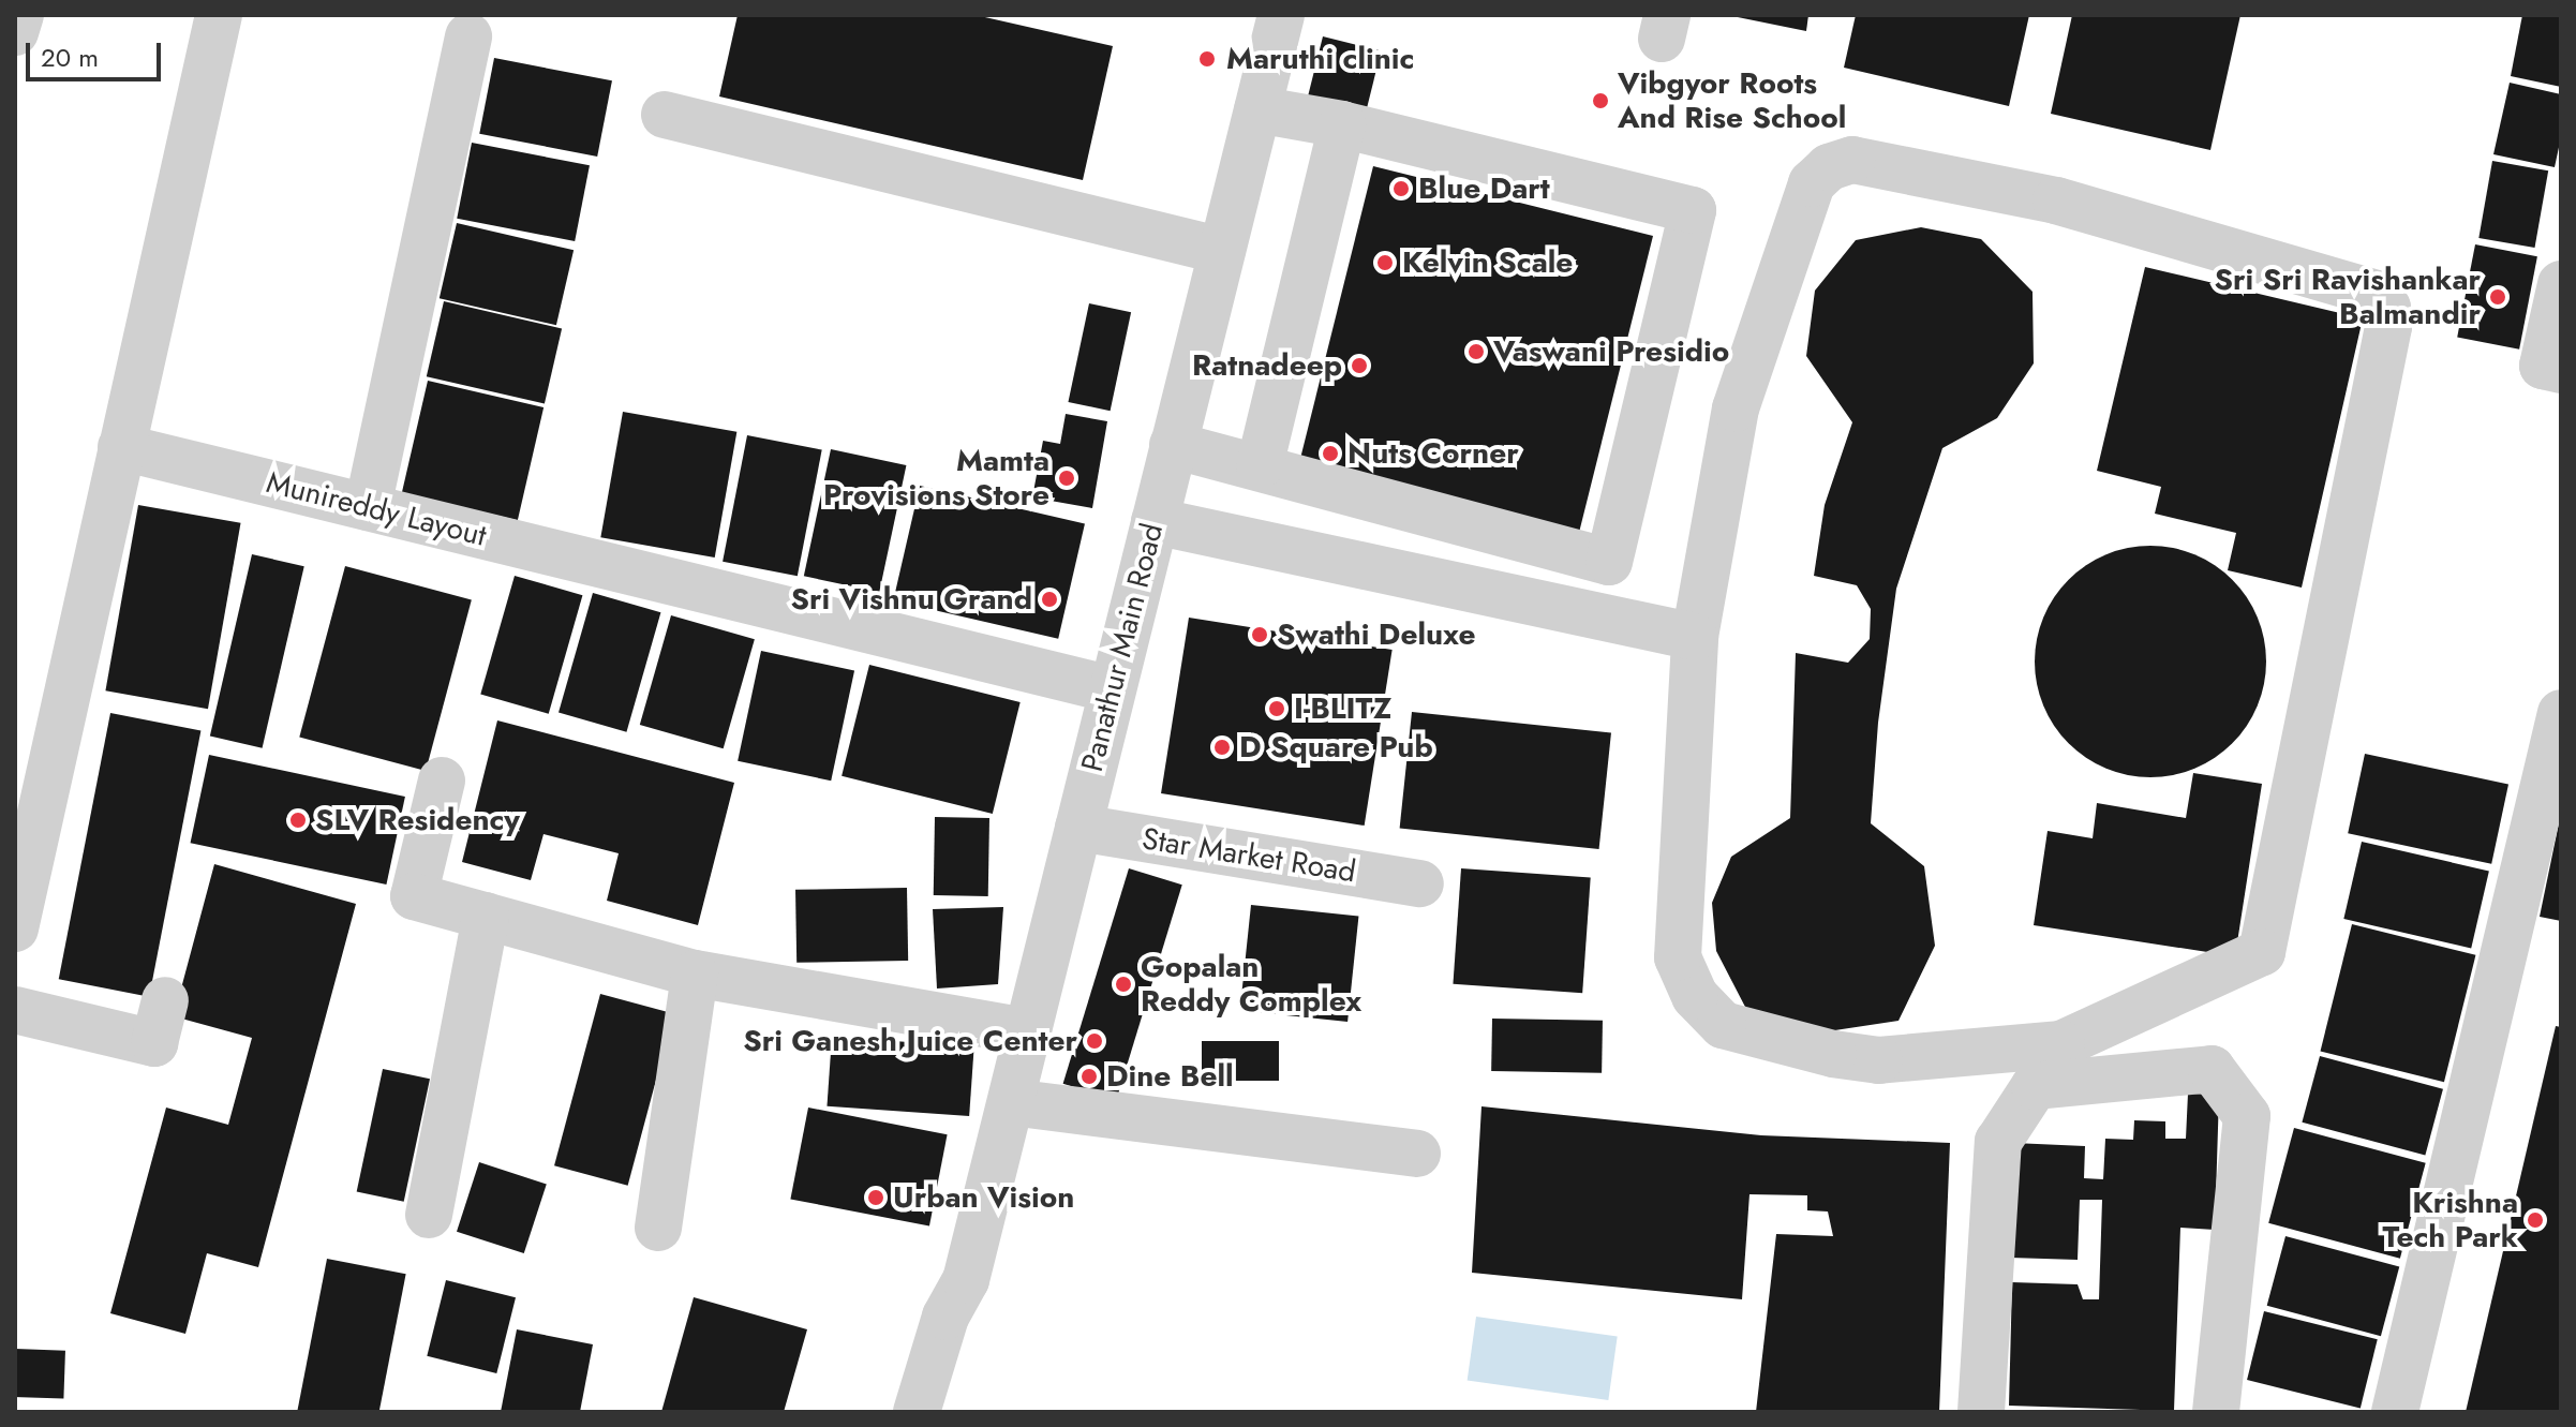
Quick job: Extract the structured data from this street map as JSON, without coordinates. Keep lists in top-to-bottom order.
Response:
{
  "streets": {
    "street": ["Munireddy Layout", "Panathur Main Road", "Star Market Road"]
  },
  "crossings": [
    ["Munireddy Layout", "Panathur Main Road"],
    ["Panathur Main Road", "Star Market Road"]
  ],
  "places": [
    "Maruthi clinic",
    "Vibgyor Roots And Rise School",
    "Blue Dart",
    "Kelvin Scale",
    "Sri Sri Ravishankar Balmandir",
    "Vaswani Presidio",
    "Ratnadeep",
    "Nuts Corner",
    "Mamta Provisions Store",
    "Sri Vishnu Grand",
    "Swathi Deluxe",
    "I-BLITZ",
    "D Square Pub",
    "SLV Residency",
    "Gopalan Reddy Complex",
    "Sri Ganesh Juice Center",
    "Dine Bell",
    "Urban Vision",
    "Krishna Tech Park"
  ],
  "scale_bar": "20 m"
}
